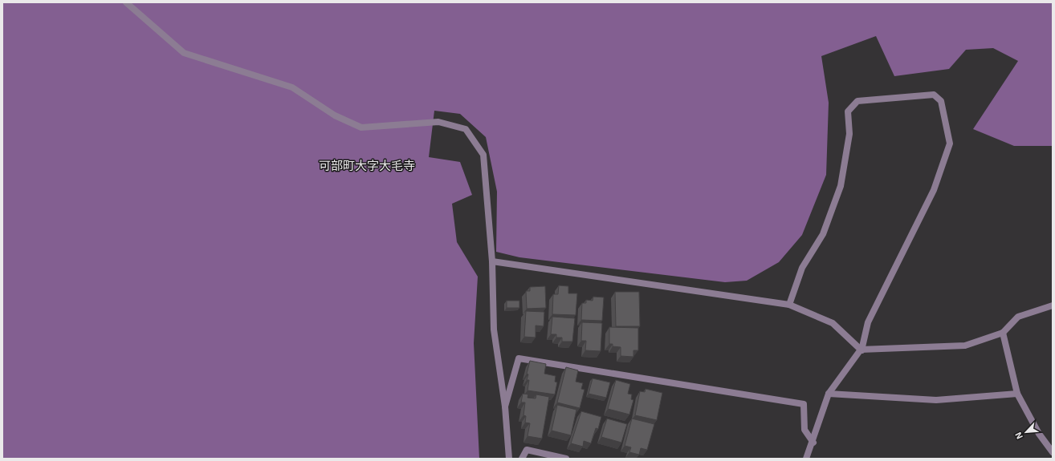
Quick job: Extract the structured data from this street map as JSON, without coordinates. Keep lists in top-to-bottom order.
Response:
{
  "districts": ["可部町大字大毛寺"],
  "north": "bottom left"
}
